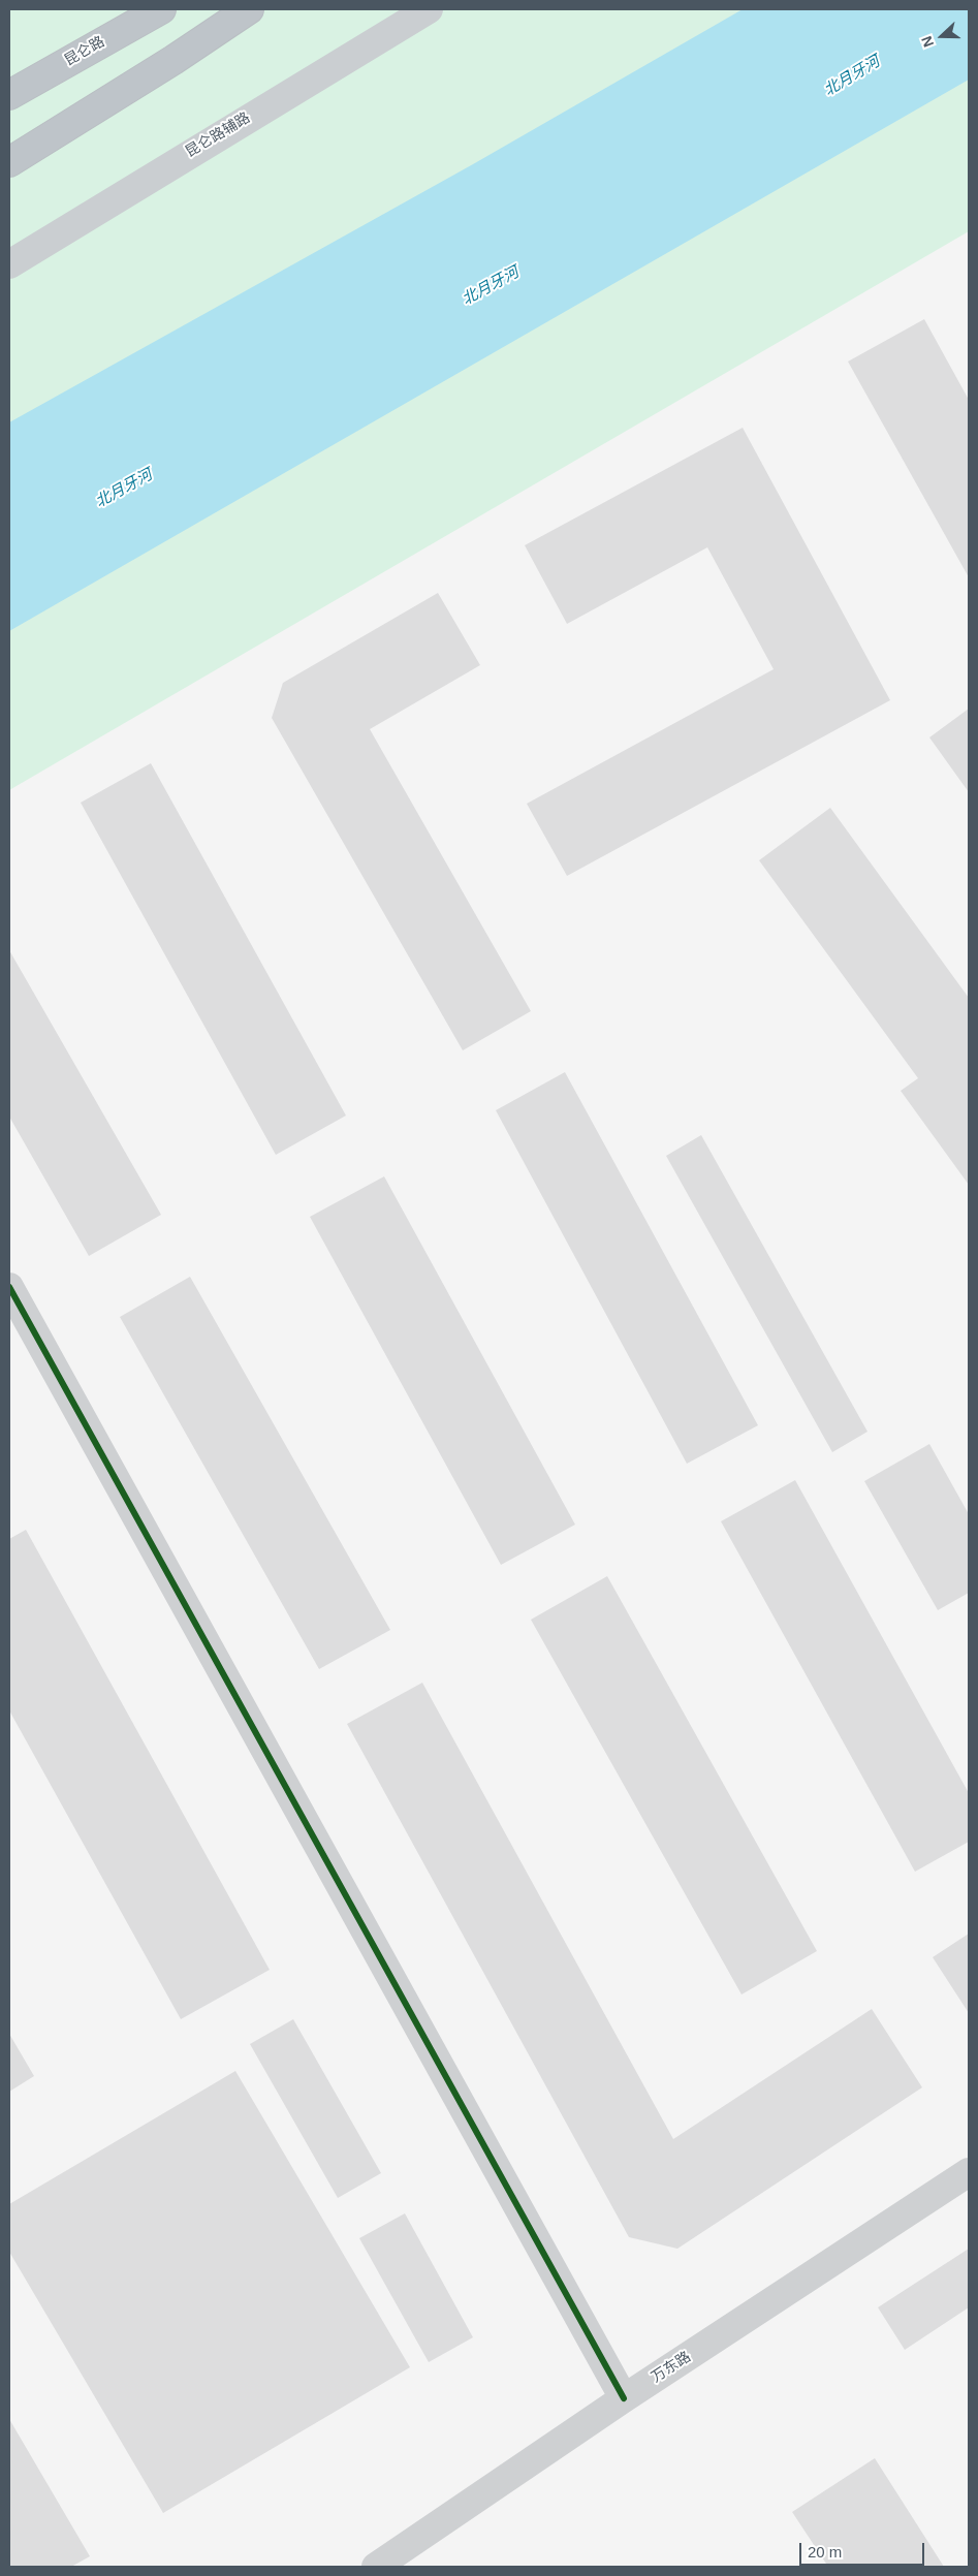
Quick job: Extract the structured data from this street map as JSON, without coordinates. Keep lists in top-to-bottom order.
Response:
{
  "streets": {
    "highway": ["昆仑路"],
    "main road": ["昆仑路辅路"],
    "street": ["万东路"]
  },
  "water": ["北月牙河"],
  "scale_bar": "20 m",
  "north": "left"
}
